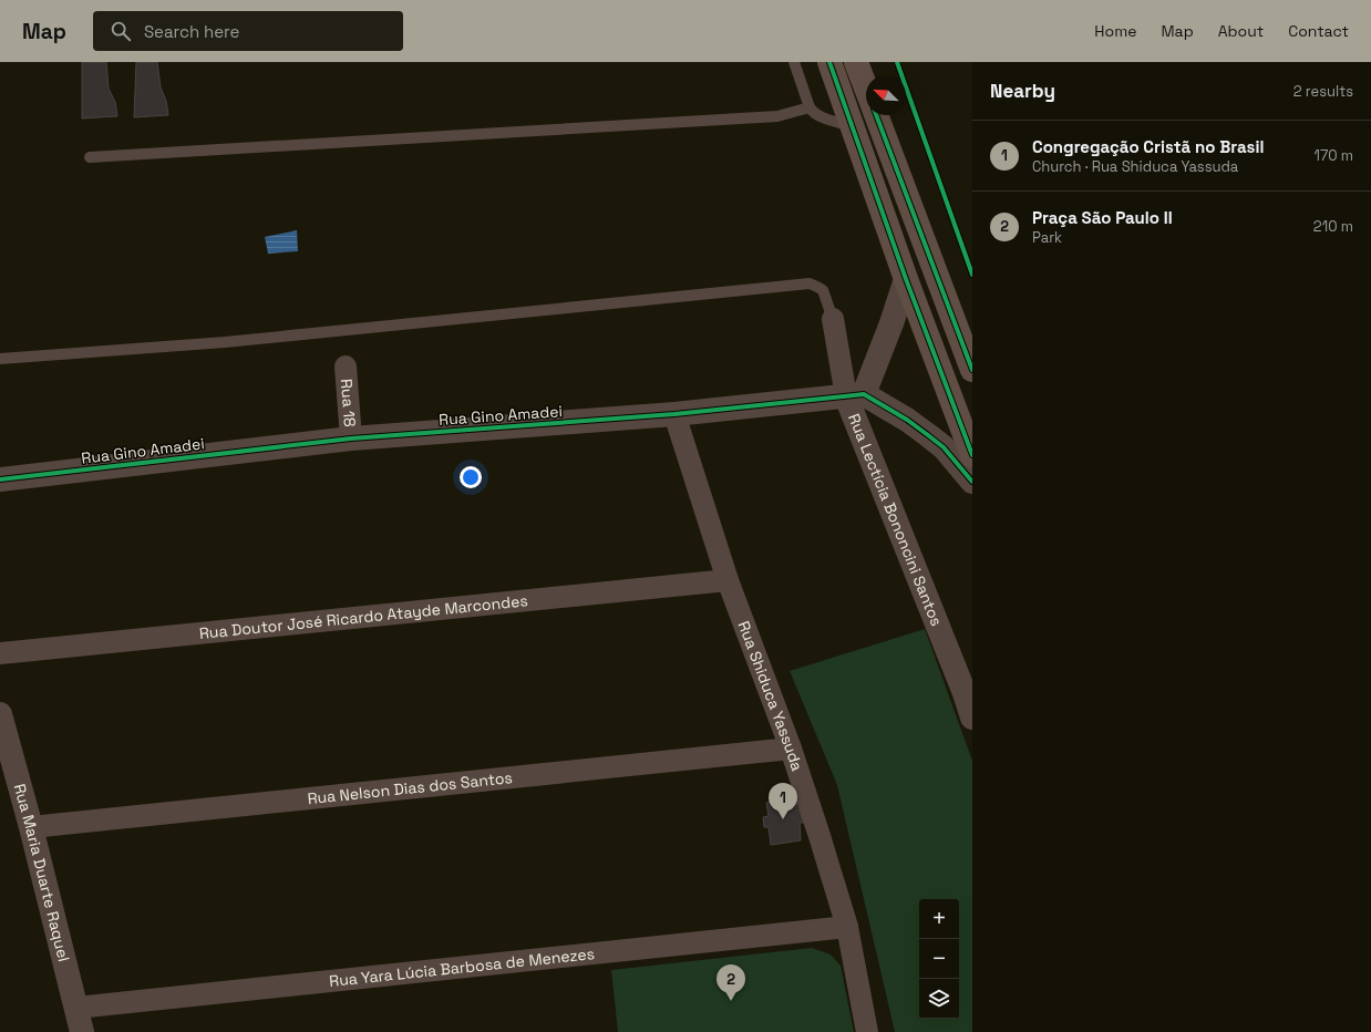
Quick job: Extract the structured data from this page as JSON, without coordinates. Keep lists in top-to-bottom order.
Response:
{
  "streets": {
    "street": [
      "Rua 18",
      "Rua Gino Amadei",
      "Rua Lectícia Bononcini Santos",
      "Rua Doutor José Ricardo Atayde Marcondes",
      "Rua Shiduca Yassuda",
      "Rua Nelson Dias dos Santos",
      "Rua Maria Duarte Raquel",
      "Rua Yara Lúcia Barbosa de Menezes"
    ]
  },
  "crossings": [
    ["Rua 18", "Rua Gino Amadei"],
    ["Rua Gino Amadei", "Rua Lectícia Bononcini Santos"],
    ["Rua Gino Amadei", "Rua Shiduca Yassuda"],
    ["Rua Doutor José Ricardo Atayde Marcondes", "Rua Shiduca Yassuda"],
    ["Rua Shiduca Yassuda", "Rua Nelson Dias dos Santos"],
    ["Rua Shiduca Yassuda", "Rua Yara Lúcia Barbosa de Menezes"],
    ["Rua Nelson Dias dos Santos", "Rua Maria Duarte Raquel"],
    ["Rua Maria Duarte Raquel", "Rua Yara Lúcia Barbosa de Menezes"]
  ],
  "north": "top left",
  "page": {
    "header": "Map",
    "search": "Search here",
    "nav": [
      "Home",
      "Map",
      "About",
      "Contact"
    ],
    "heading": ["Nearby", "2 results"],
    "list": [
      {
        "mark": "1",
        "name": "Congregação Cristã no Brasil",
        "note": "Church · Rua Shiduca Yassuda",
        "value": "170 m"
      },
      {
        "mark": "2",
        "name": "Praça São Paulo II",
        "note": "Park",
        "value": "210 m"
      }
    ],
    "pins": ["1", "2"],
    "map_buttons": ["+", "−"]
  }
}
